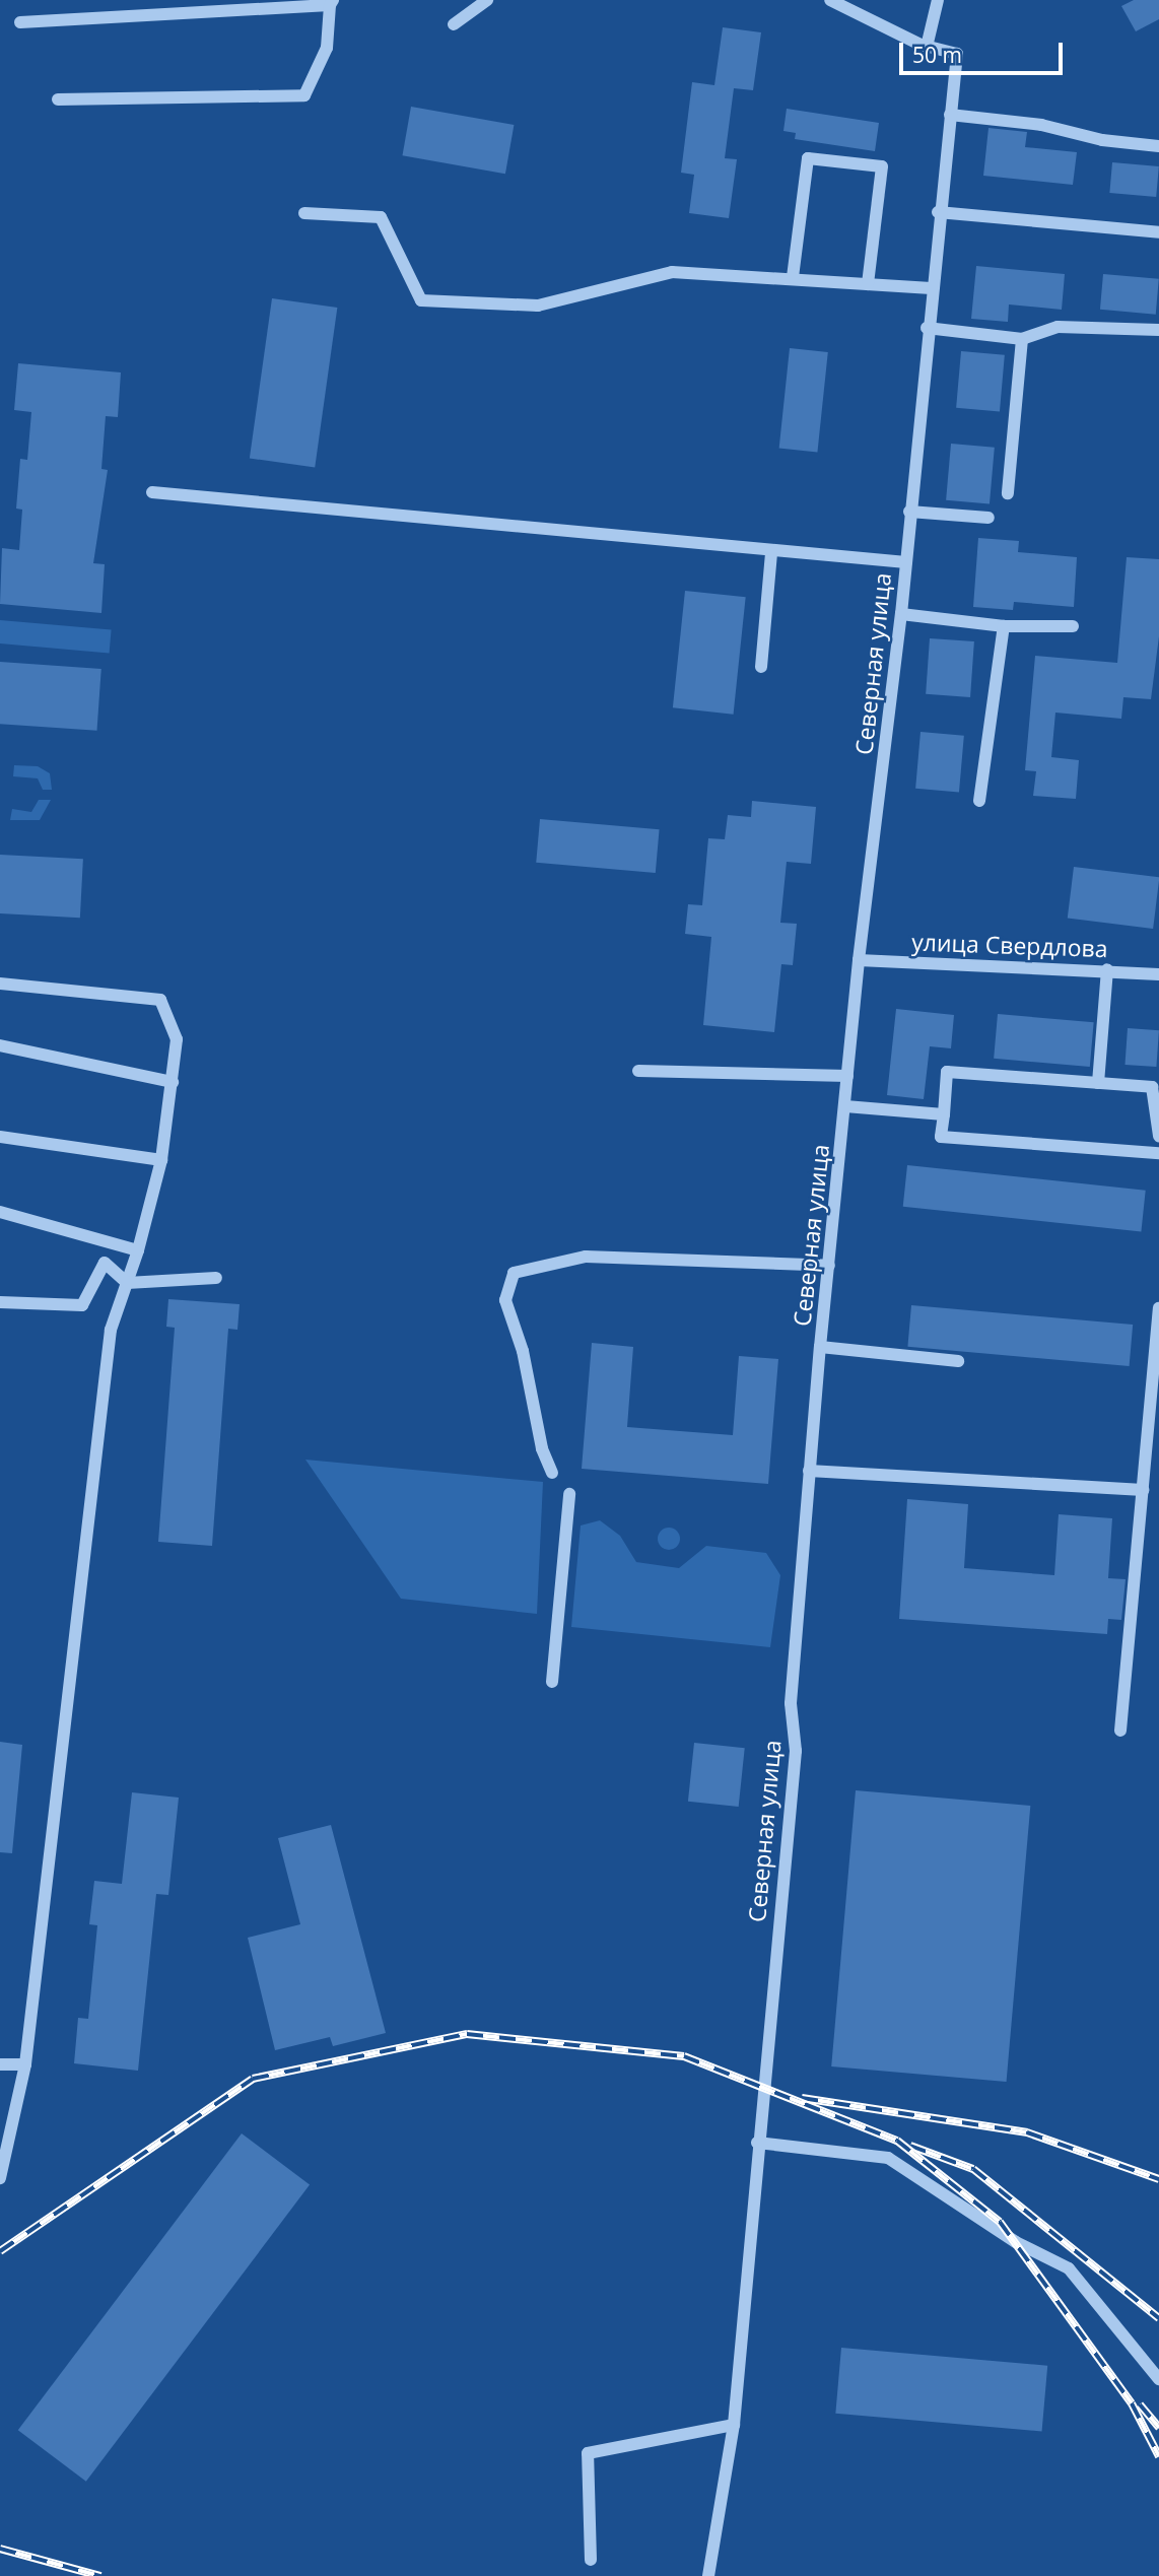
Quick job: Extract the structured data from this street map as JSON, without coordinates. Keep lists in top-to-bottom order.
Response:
{
  "streets": {
    "street": ["Северная улица", "улица Свердлова"]
  },
  "crossings": [
    ["Северная улица", "улица Свердлова"]
  ],
  "scale_bar": "50 m"
}
